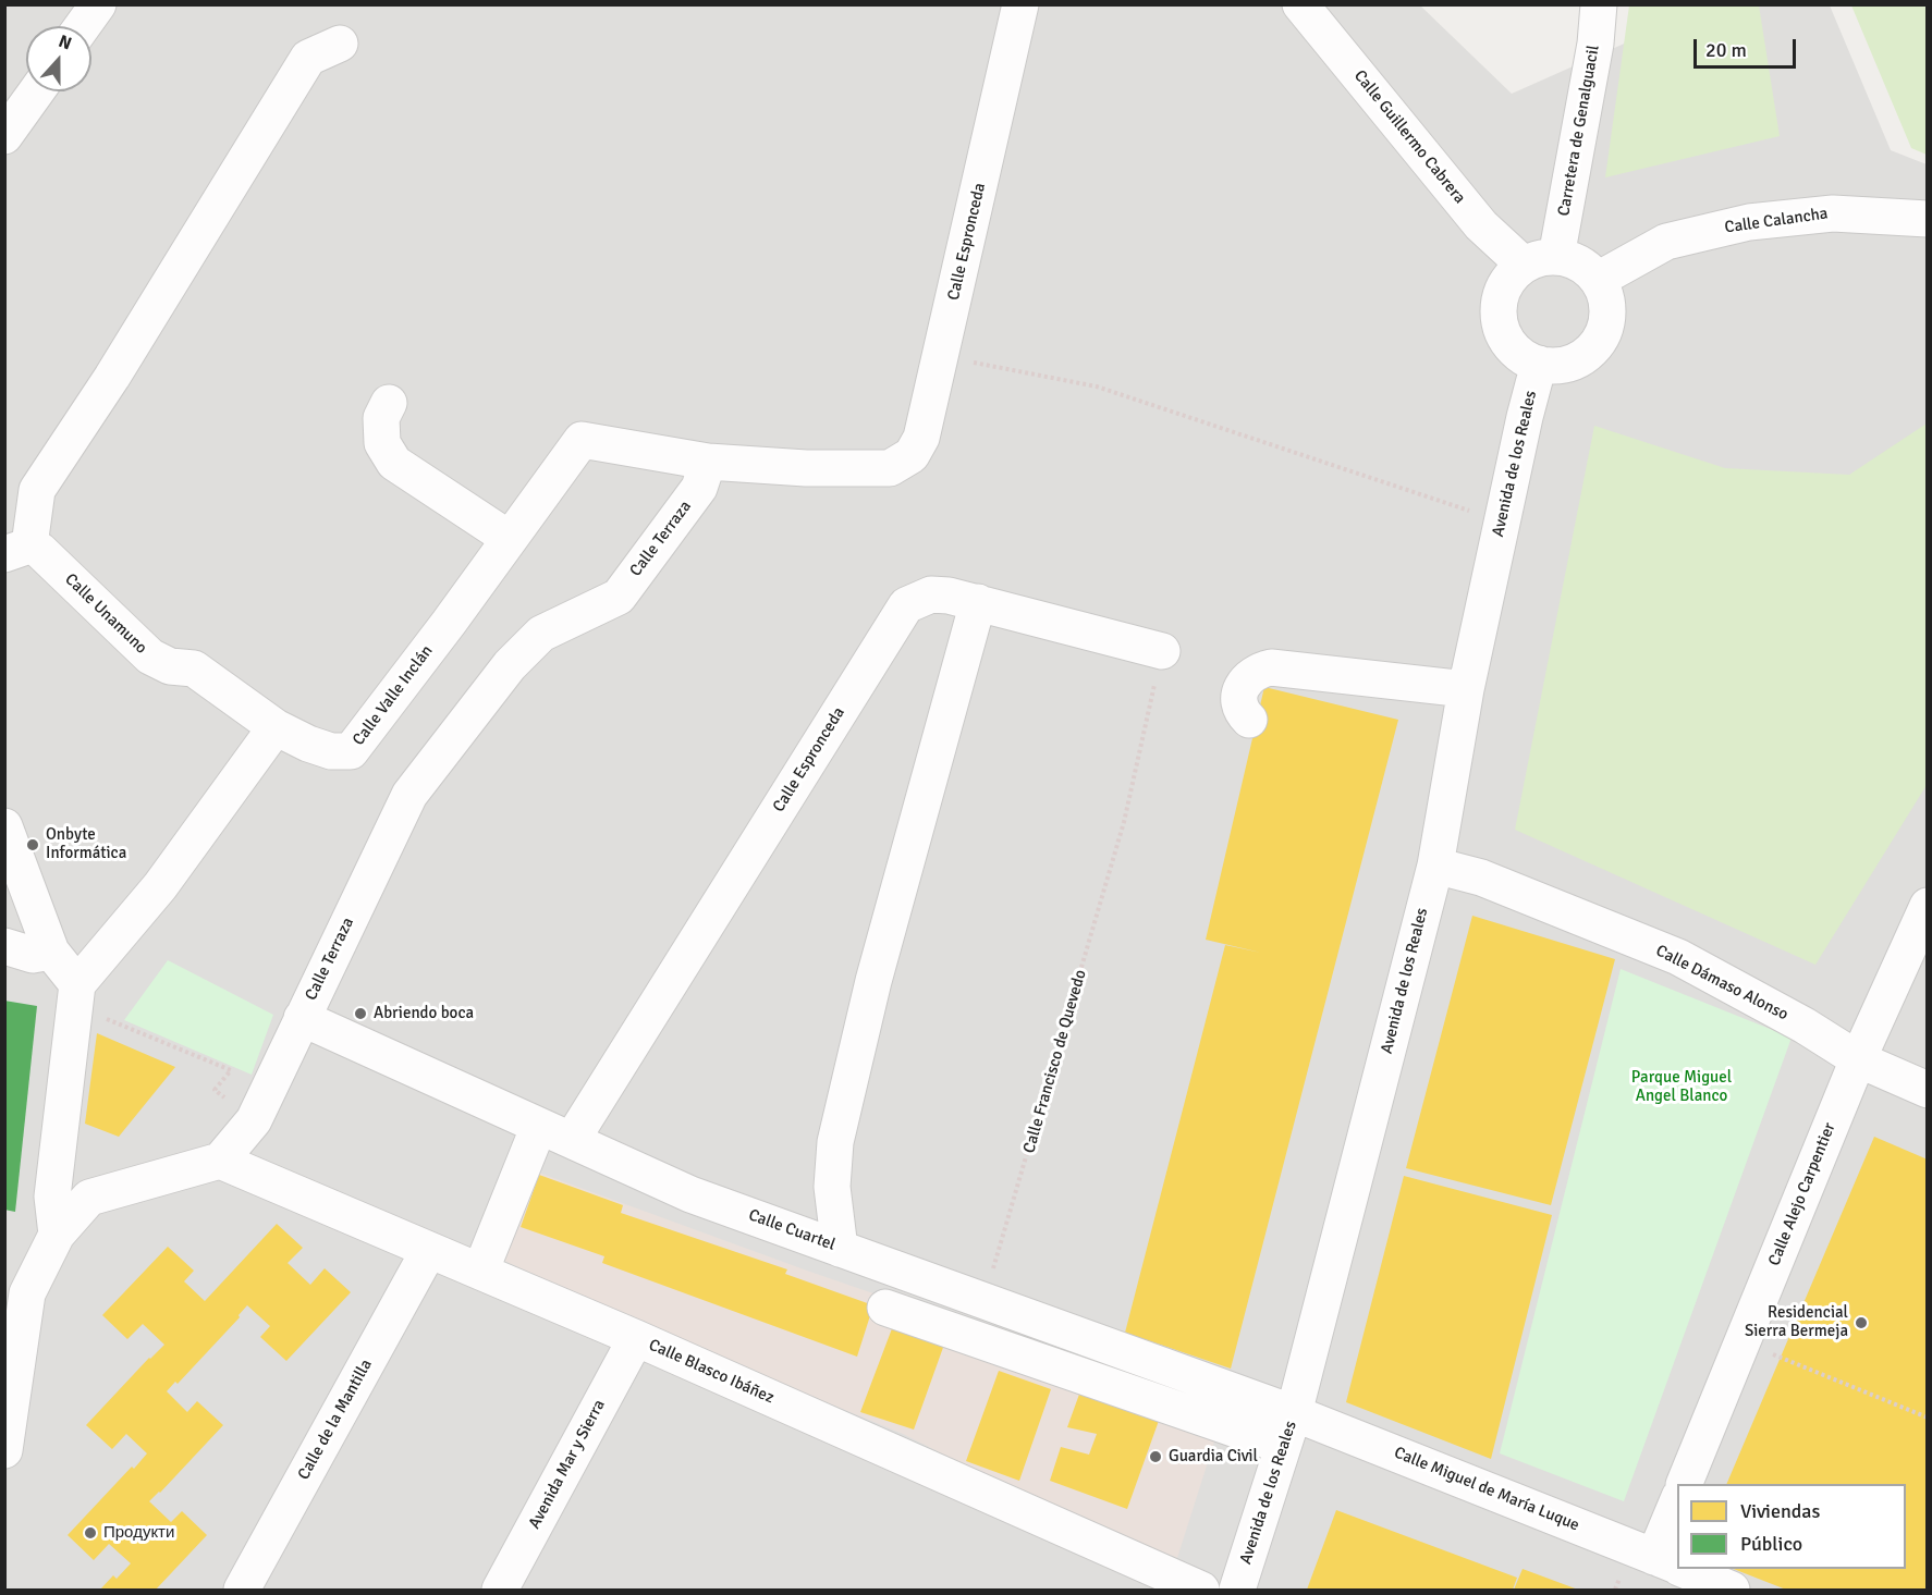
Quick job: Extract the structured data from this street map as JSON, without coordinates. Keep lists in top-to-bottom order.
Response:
{
  "streets": {
    "street": [
      "Carretera de Genalguacil",
      "Calle Guillermo Cabrera",
      "Calle Calancha",
      "Calle Espronceda",
      "Avenida de los Reales",
      "Calle Terraza",
      "Calle Unamuno",
      "Calle Valle Inclán",
      "Calle Dámaso Alonso",
      "Calle Alejo Carpentier",
      "Calle Cuartel",
      "Calle Blasco Ibáñez",
      "Calle de la Mantilla",
      "Avenida Mar y Sierra",
      "Calle Miguel de María Luque"
    ],
    "path": ["Calle Francisco de Quevedo"]
  },
  "crossings": [
    ["Carretera de Genalguacil", "Calle Guillermo Cabrera"],
    ["Carretera de Genalguacil", "Calle Calancha"],
    ["Carretera de Genalguacil", "Avenida de los Reales"],
    ["Calle Guillermo Cabrera", "Calle Calancha"],
    ["Calle Guillermo Cabrera", "Avenida de los Reales"],
    ["Calle Calancha", "Avenida de los Reales"],
    ["Calle Espronceda", "Calle Terraza"],
    ["Calle Espronceda", "Calle Valle Inclán"],
    ["Calle Espronceda", "Calle Francisco de Quevedo"],
    ["Calle Espronceda", "Calle Cuartel"],
    ["Avenida de los Reales", "Calle Dámaso Alonso"],
    ["Avenida de los Reales", "Calle Cuartel"],
    ["Avenida de los Reales", "Calle Miguel de María Luque"],
    ["Calle Terraza", "Calle Cuartel"],
    ["Calle Terraza", "Calle Blasco Ibáñez"],
    ["Calle Unamuno", "Calle Valle Inclán"],
    ["Calle Dámaso Alonso", "Calle Alejo Carpentier"],
    ["Calle Francisco de Quevedo", "Calle Cuartel"],
    ["Calle Cuartel", "Calle Miguel de María Luque"],
    ["Calle Blasco Ibáñez", "Calle de la Mantilla"],
    ["Calle Blasco Ibáñez", "Avenida Mar y Sierra"]
  ],
  "parks": ["Parque Miguel Angel Blanco"],
  "places": [
    "Onbyte Informática",
    "Abriendo boca",
    "Residencial Sierra Bermeja",
    "Guardia Civil",
    "Продукти"
  ],
  "legend": ["Viviendas", "Público"],
  "scale_bar": "20 m",
  "north": "top"
}
